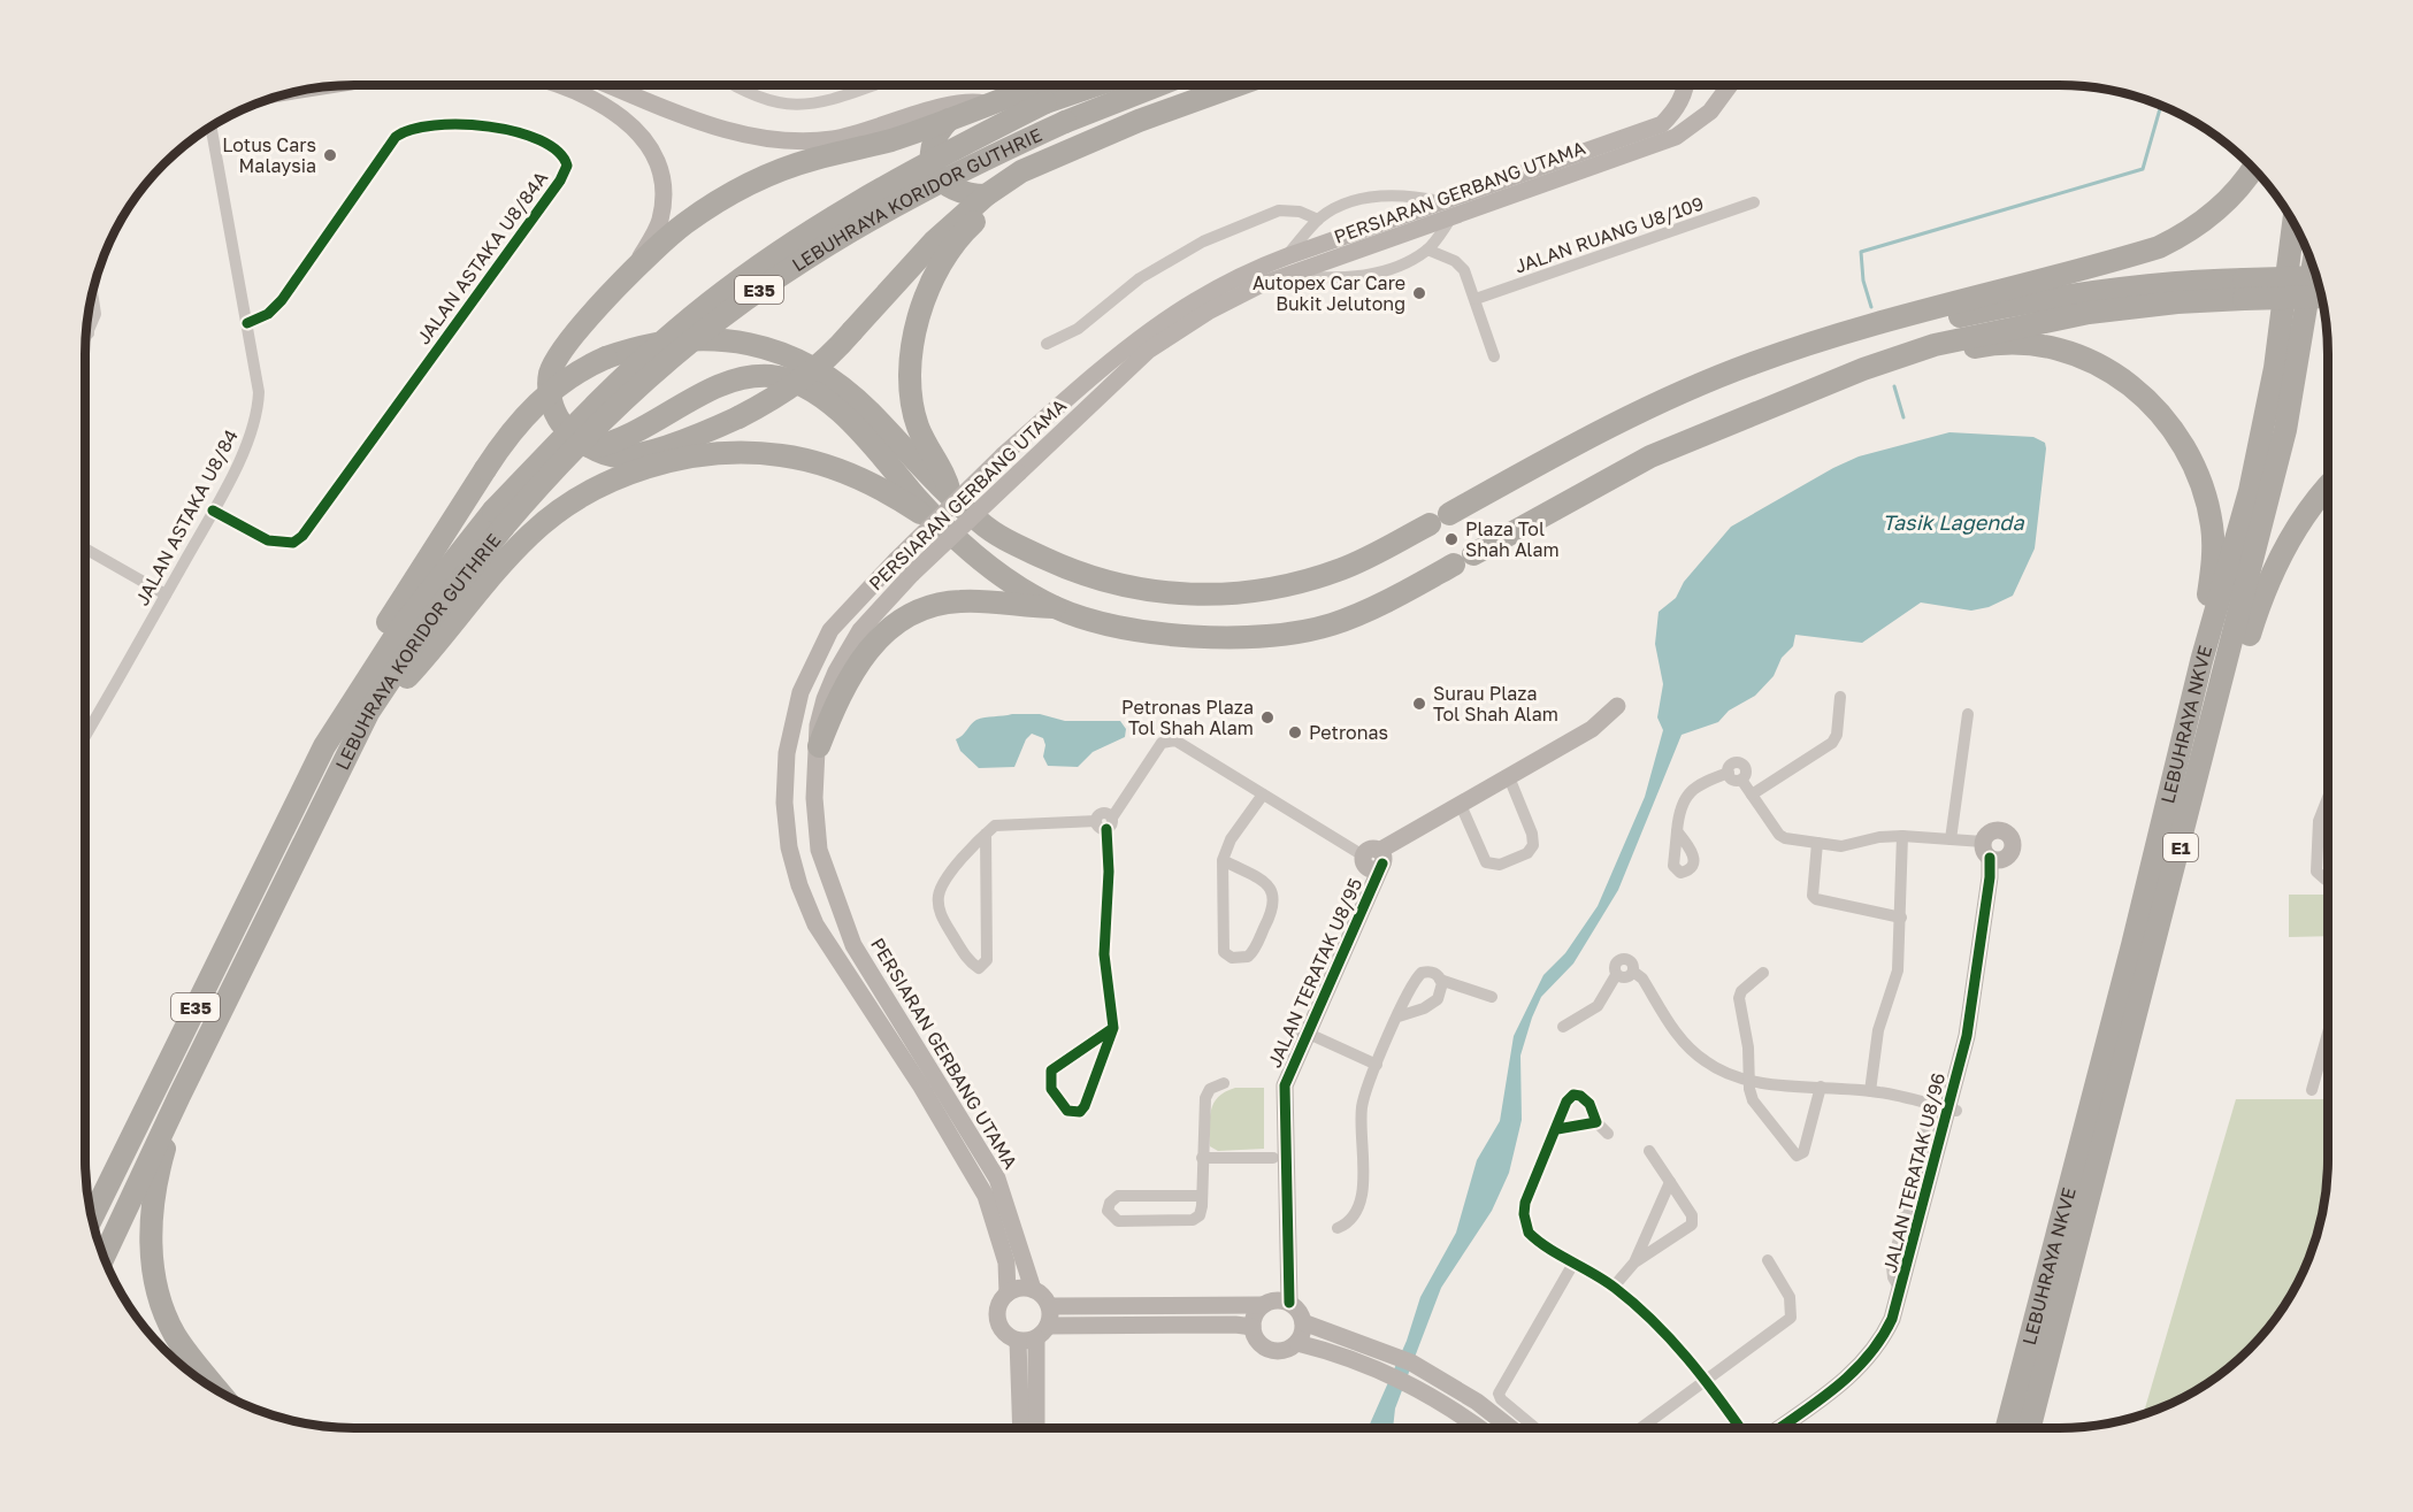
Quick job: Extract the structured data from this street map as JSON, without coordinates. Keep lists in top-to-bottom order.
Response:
{
  "streets": {
    "highway": [
      "LEBUHRAYA KORIDOR GUTHRIE",
      "E35",
      "LEBUHRAYA NKVE",
      "E1"
    ],
    "main road": ["PERSIARAN GERBANG UTAMA", "JALAN TERATAK U8/95", "JALAN TERATAK U8/96"],
    "street": ["JALAN RUANG U8/109", "JALAN ASTAKA U8/84A", "JALAN ASTAKA U8/84"]
  },
  "crossings": [
    ["JALAN ASTAKA U8/84A", "JALAN ASTAKA U8/84"]
  ],
  "water": ["Tasik Lagenda"],
  "places": [
    "Lotus Cars Malaysia",
    "Autopex Car Care Bukit Jelutong",
    "Plaza Tol Shah Alam",
    "Surau Plaza Tol Shah Alam",
    "Petronas Plaza Tol Shah Alam",
    "Petronas"
  ]
}
